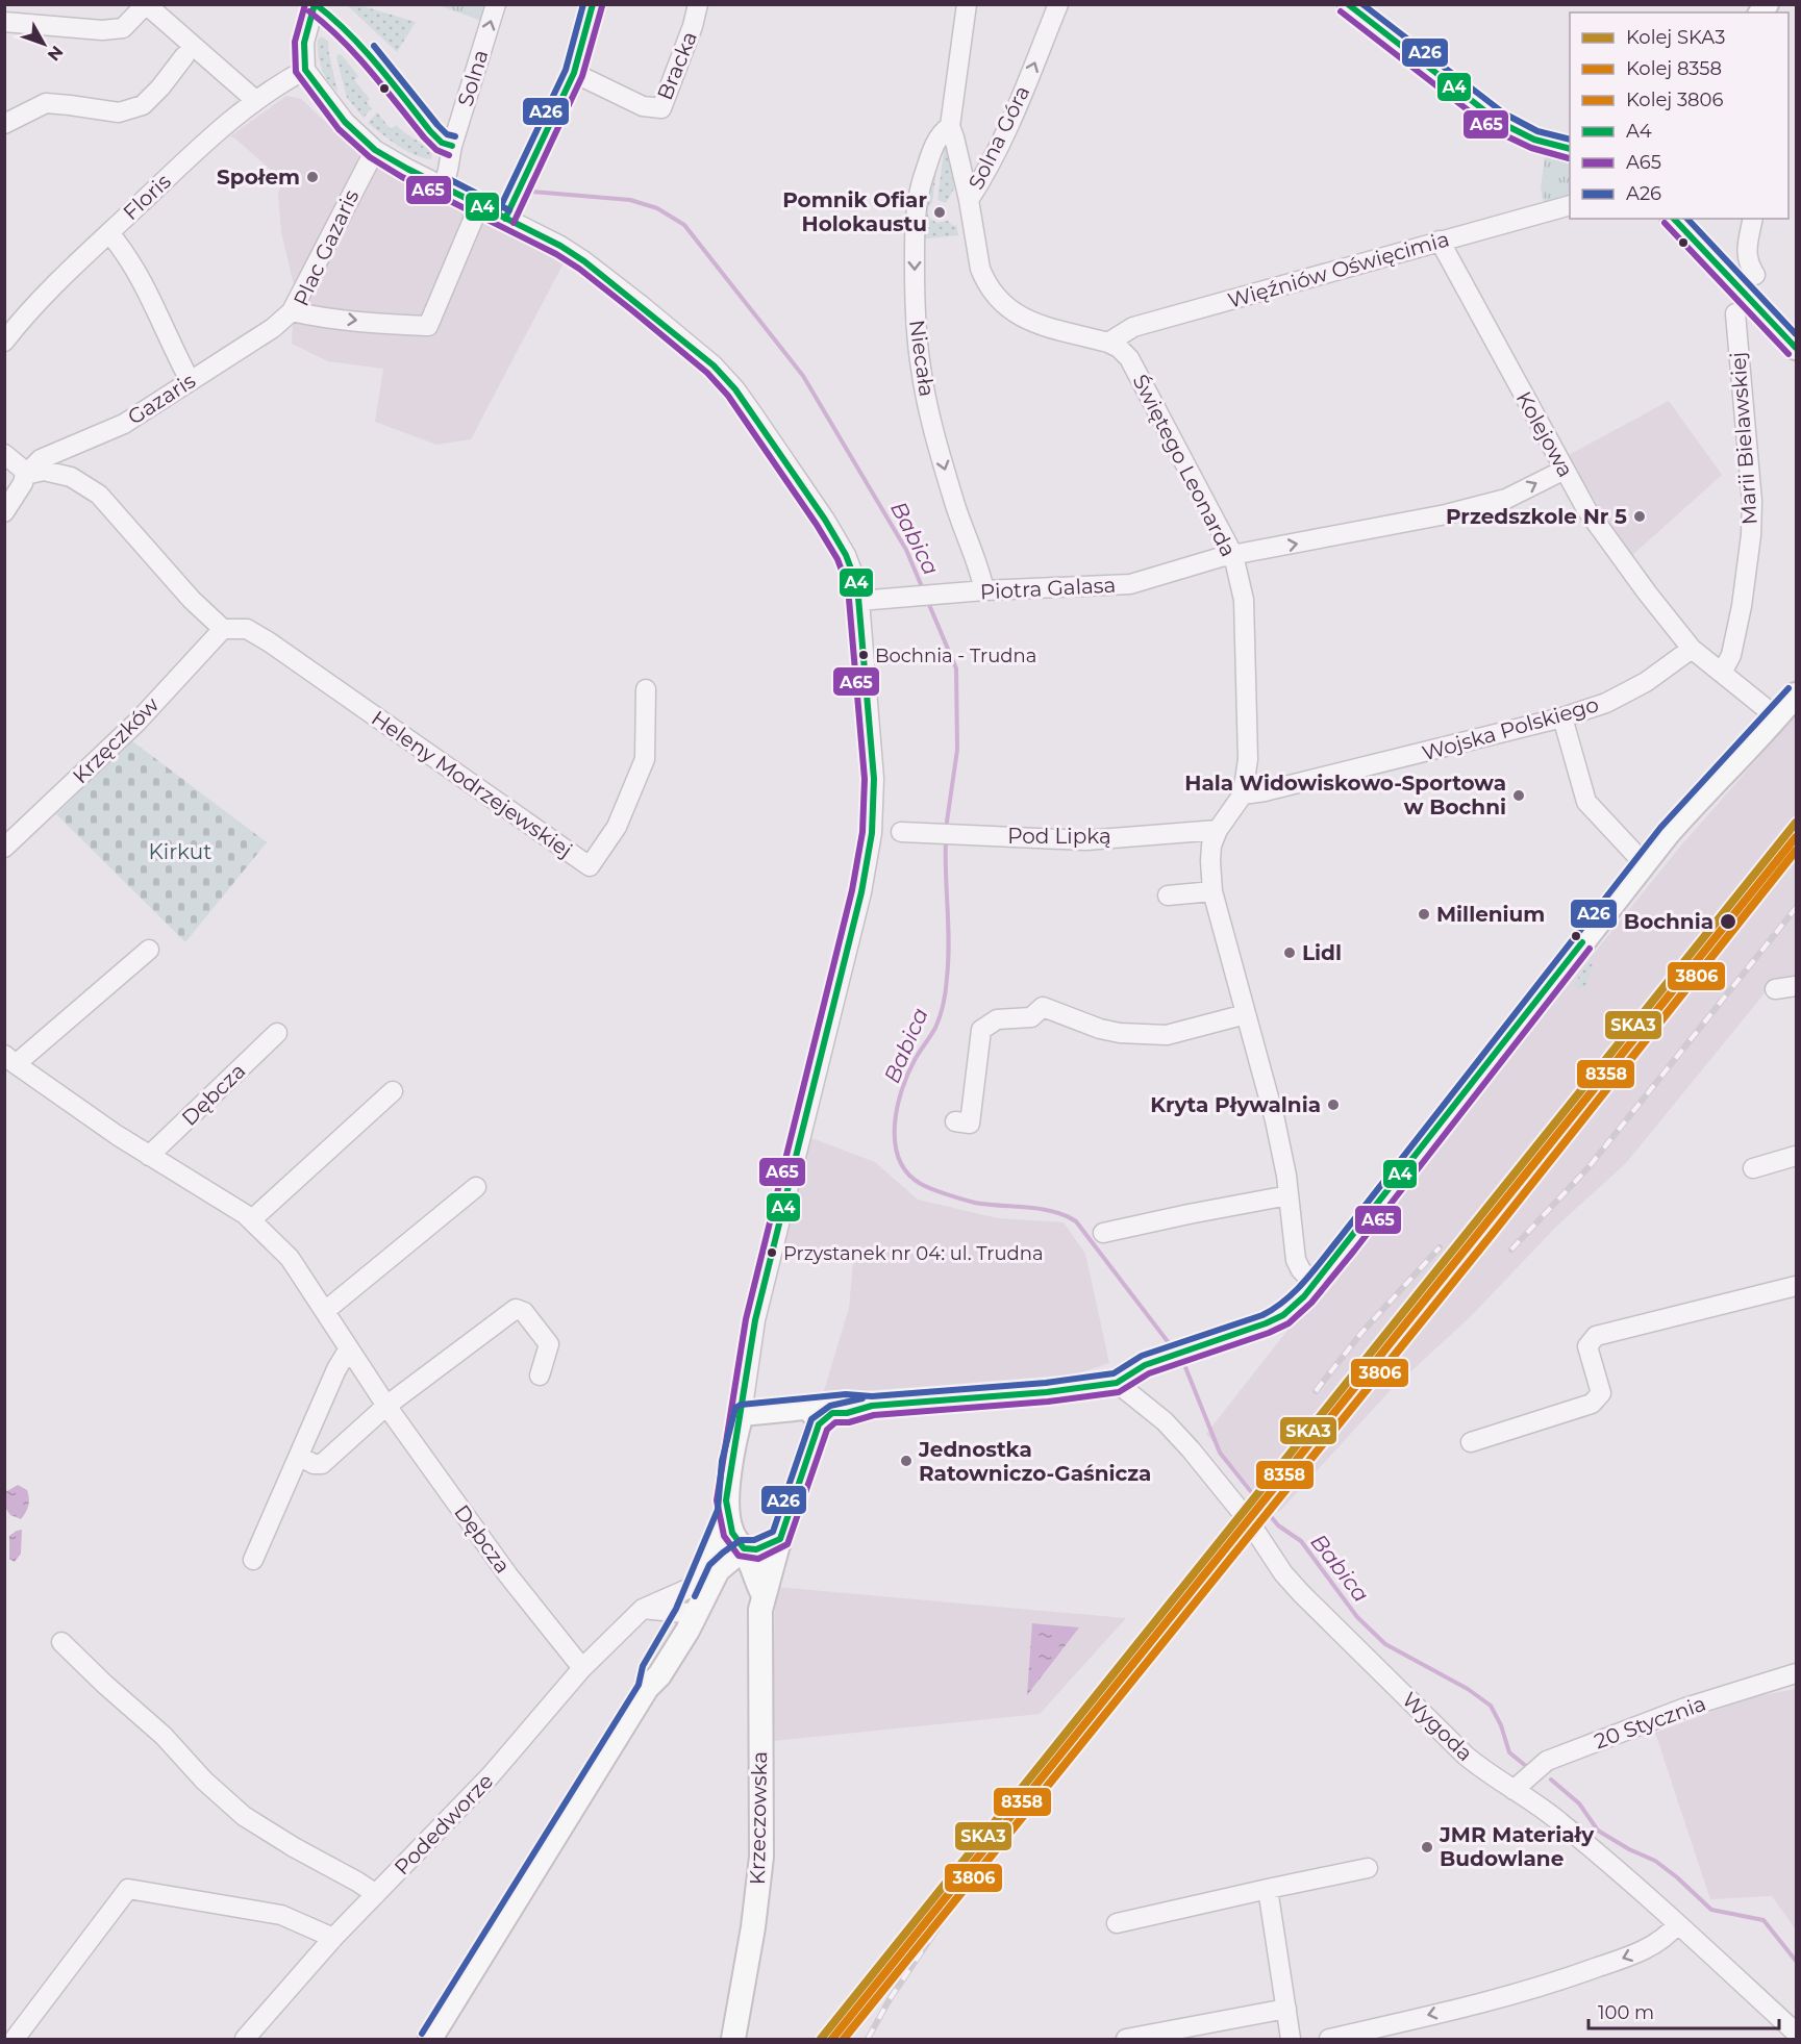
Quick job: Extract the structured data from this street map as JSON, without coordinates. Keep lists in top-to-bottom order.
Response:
{
  "streets": {
    "main road": ["Krzeczowska"],
    "street": [
      "Bracka",
      "Solna",
      "Solna Góra",
      "Floris",
      "Plac Gazaris",
      "Więźniów Oświęcimia",
      "Niecała",
      "Gazaris",
      "Kolejowa",
      "Marii Bielawskiej",
      "Świętego Leonarda",
      "Piotra Galasa",
      "Wojska Polskiego",
      "Krzęczków",
      "Heleny Modrzejewskiej",
      "Pod Lipką",
      "Dębcza",
      "20 Stycznia",
      "Wygoda",
      "Podedworze"
    ]
  },
  "crossings": [
    ["Solna Góra", "Więźniów Oświęcimia"],
    ["Solna Góra", "Niecała"],
    ["Solna Góra", "Świętego Leonarda"],
    ["Plac Gazaris", "Gazaris"],
    ["Więźniów Oświęcimia", "Kolejowa"],
    ["Więźniów Oświęcimia", "Świętego Leonarda"],
    ["Niecała", "Piotra Galasa"],
    ["Kolejowa", "Marii Bielawskiej"],
    ["Kolejowa", "Piotra Galasa"],
    ["Kolejowa", "Wojska Polskiego"],
    ["Świętego Leonarda", "Piotra Galasa"],
    ["Świętego Leonarda", "Wojska Polskiego"],
    ["Świętego Leonarda", "Pod Lipką"],
    ["Krzęczków", "Heleny Modrzejewskiej"],
    ["Dębcza", "Podedworze"],
    ["20 Stycznia", "Wygoda"]
  ],
  "one_way": [
    "Solna Góra",
    "Plac Gazaris",
    "Niecała",
    "Piotra Galasa"
  ],
  "water": ["Babica"],
  "parks": ["Kirkut"],
  "places": [
    "Społem",
    "Pomnik Ofiar Holokaustu",
    "Przedszkole Nr 5",
    "Bochnia - Trudna",
    "Hala Widowiskowo-Sportowa w Bochni",
    "Millenium",
    "Bochnia",
    "Lidl",
    "Kryta Pływalnia",
    "Przystanek nr 04: ul. Trudna",
    "Jednostka Ratowniczo-Gaśnicza",
    "JMR Materiały Budowlane"
  ],
  "lines": [
    "transit line A4",
    "transit line A65",
    "transit line A26",
    "rail line SKA3",
    "rail line 8358",
    "rail line 3806"
  ],
  "legend": [
    "Kolej SKA3",
    "Kolej 8358",
    "Kolej 3806",
    "A4",
    "A65",
    "A26"
  ],
  "scale_bar": "100 m",
  "north": "bottom right"
}
